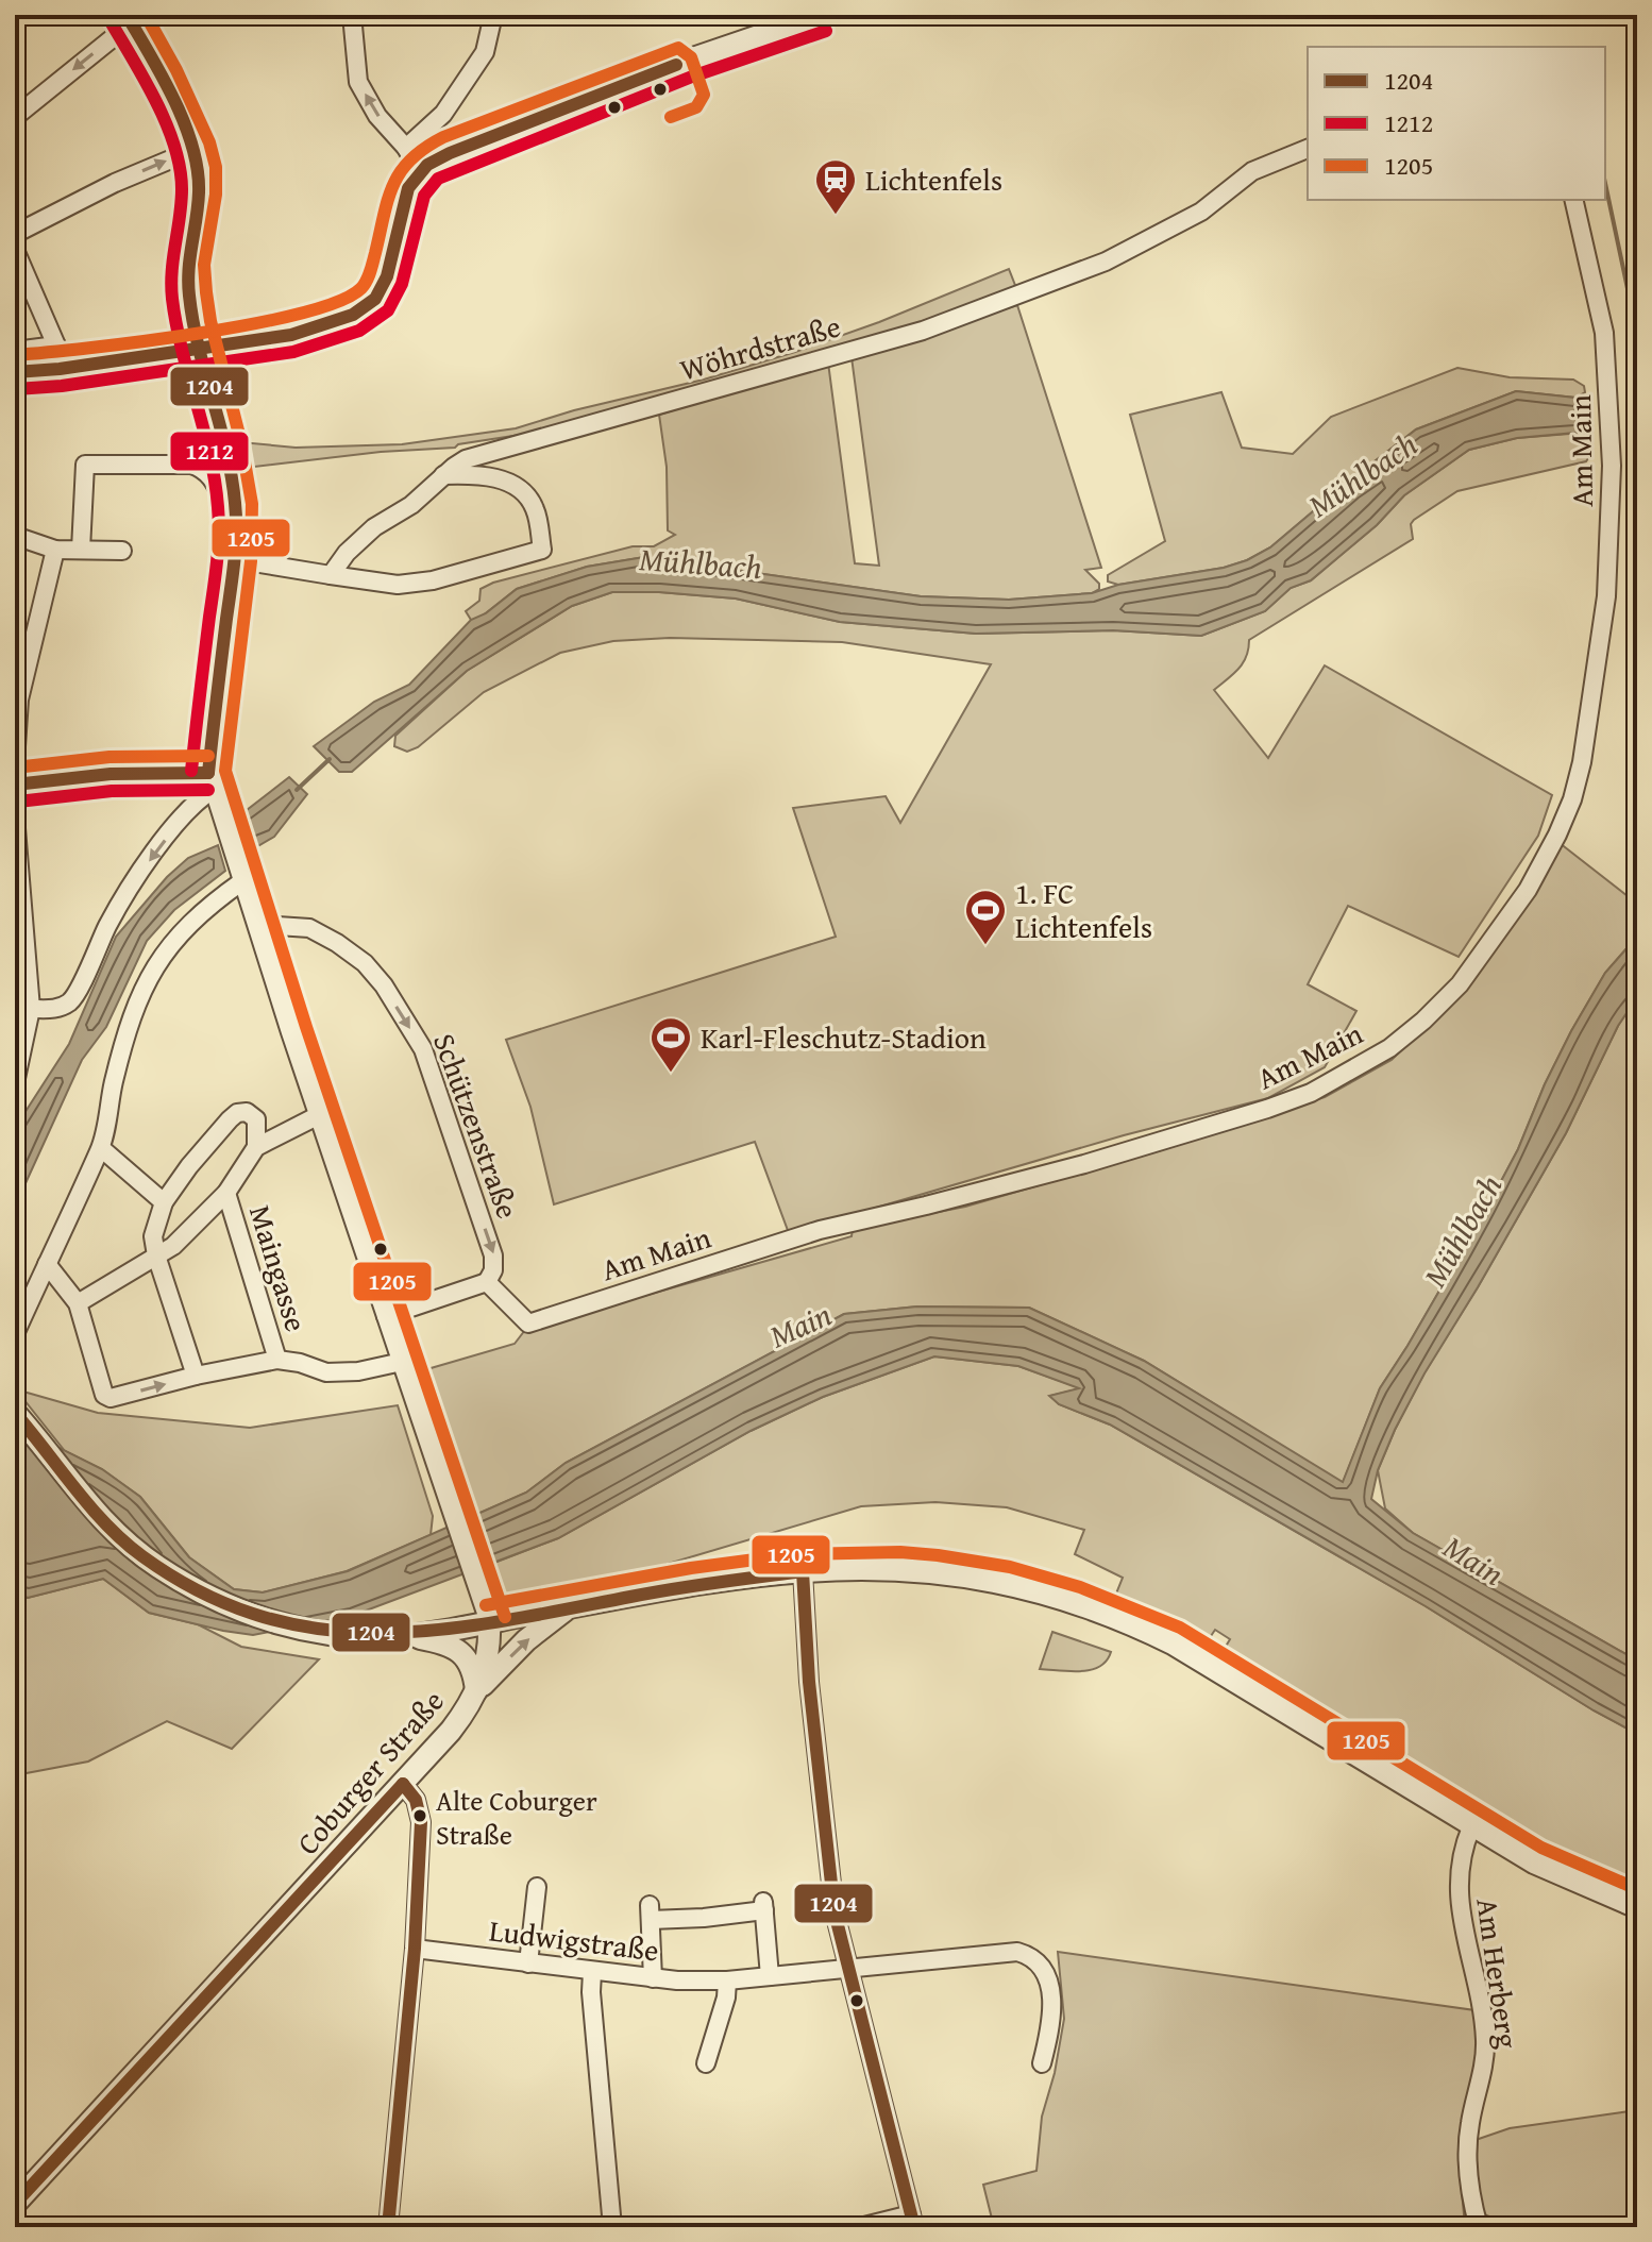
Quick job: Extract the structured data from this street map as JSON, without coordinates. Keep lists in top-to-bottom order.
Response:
{
  "streets": {
    "street": [
      "Wöhrdstraße",
      "Am Main",
      "Schützenstraße",
      "Maingasse",
      "Coburger Straße",
      "Ludwigstraße",
      "Am Herberg"
    ]
  },
  "crossings": [
    ["Am Main", "Schützenstraße"],
    ["Schützenstraße", "Coburger Straße"]
  ],
  "one_way": ["Schützenstraße"],
  "water": ["Mühlbach", "Main"],
  "places": {
    "station": ["Lichtenfels"],
    "sports": ["1. FC Lichtenfels", "Karl-Fleschutz-Stadion"],
    "other": ["Alte Coburger Straße"]
  },
  "lines": ["transit line 1204", "transit line 1205", "transit line 1212"],
  "legend": ["1204", "1212", "1205"]
}
